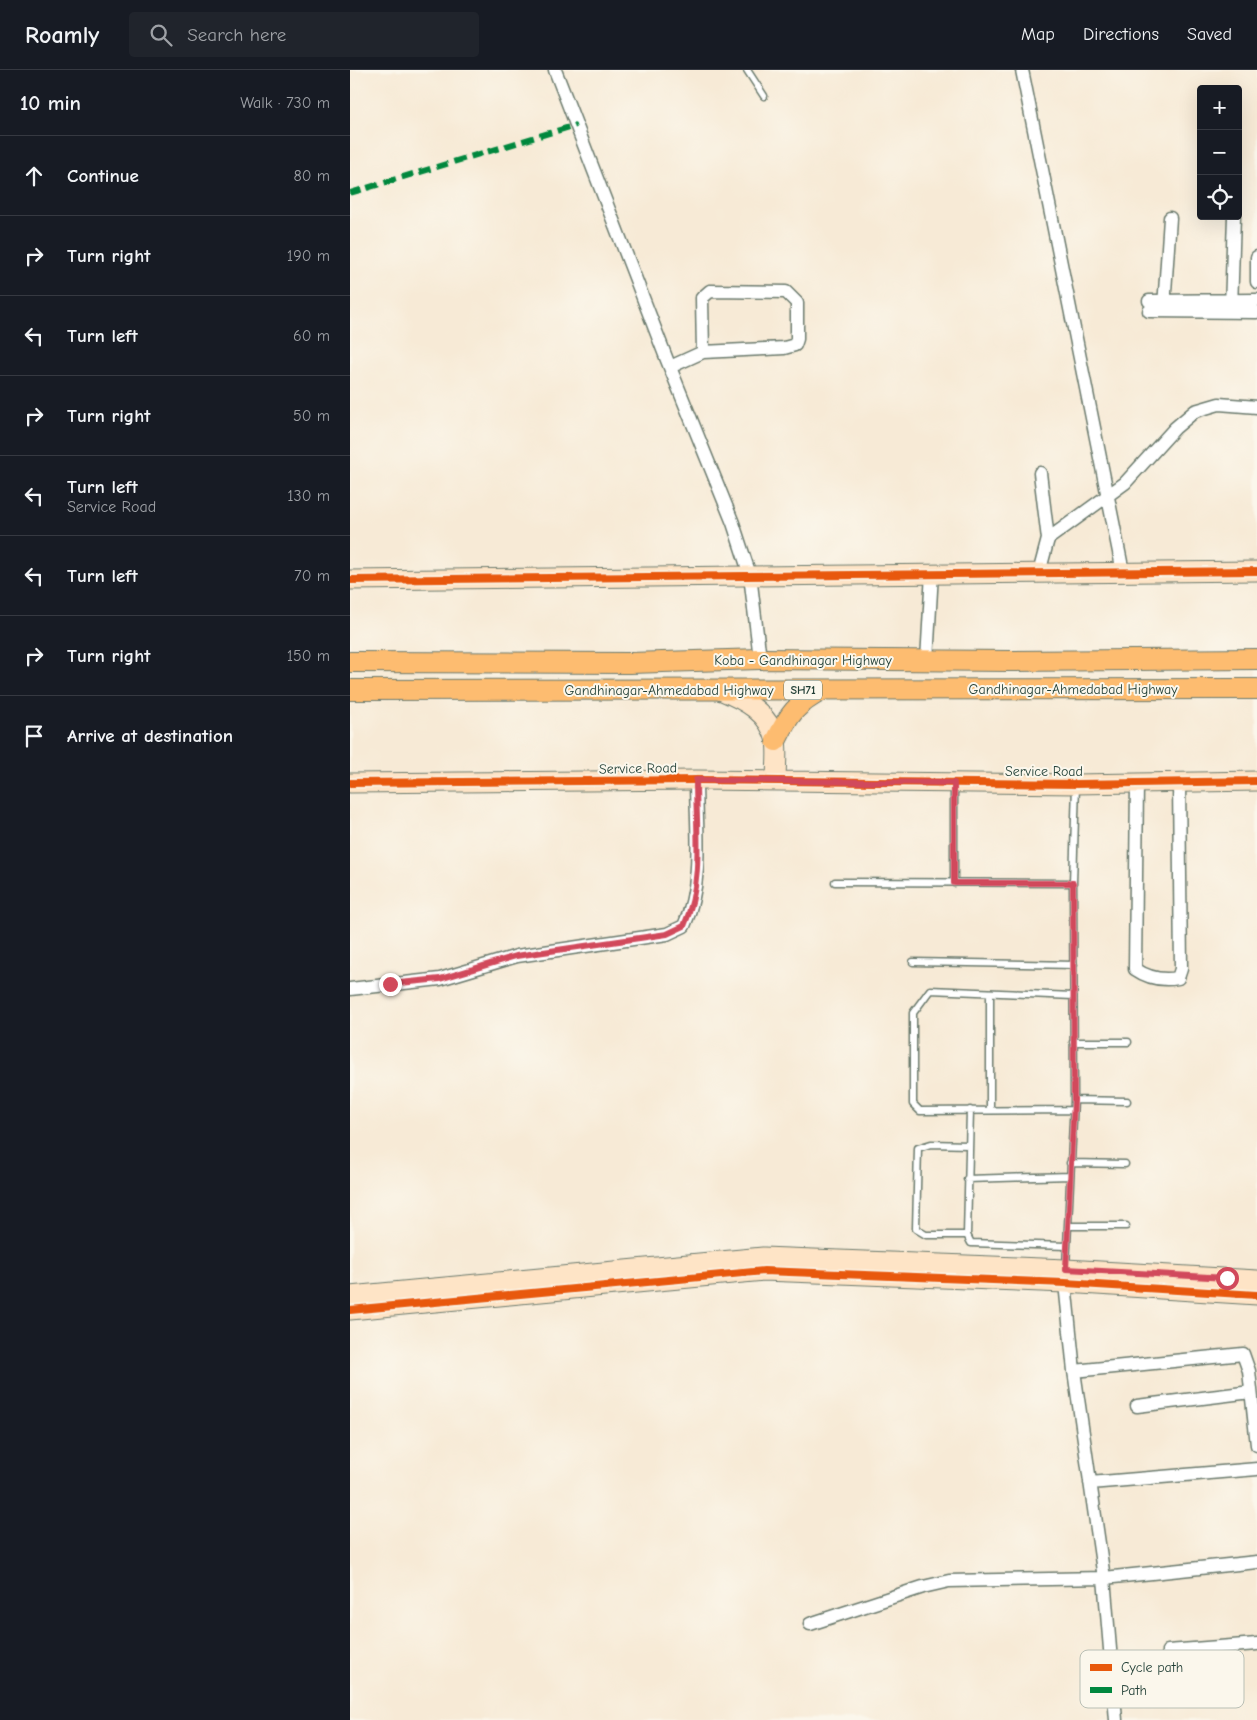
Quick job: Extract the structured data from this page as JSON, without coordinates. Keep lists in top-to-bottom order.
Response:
{
  "streets": {
    "main road": ["Koba - Gandhinagar Highway", "Gandhinagar-Ahmedabad Highway", "SH71"],
    "street": ["Service Road"]
  },
  "legend": ["Cycle path", "Path"],
  "page": {
    "header": "Roamly",
    "search": "Search here",
    "nav": ["Map", "Directions", "Saved"],
    "heading": ["10 min", "Walk · 730 m"],
    "map_buttons": ["+", "−"],
    "list": [
      ["Continue", "80 m"],
      ["Turn right", "190 m"],
      ["Turn left", "60 m"],
      ["Turn right", "50 m"],
      ["Turn left", "Service Road", "130 m"],
      ["Turn left", "70 m"],
      ["Turn right", "150 m"],
      "Arrive at destination"
    ]
  }
}
